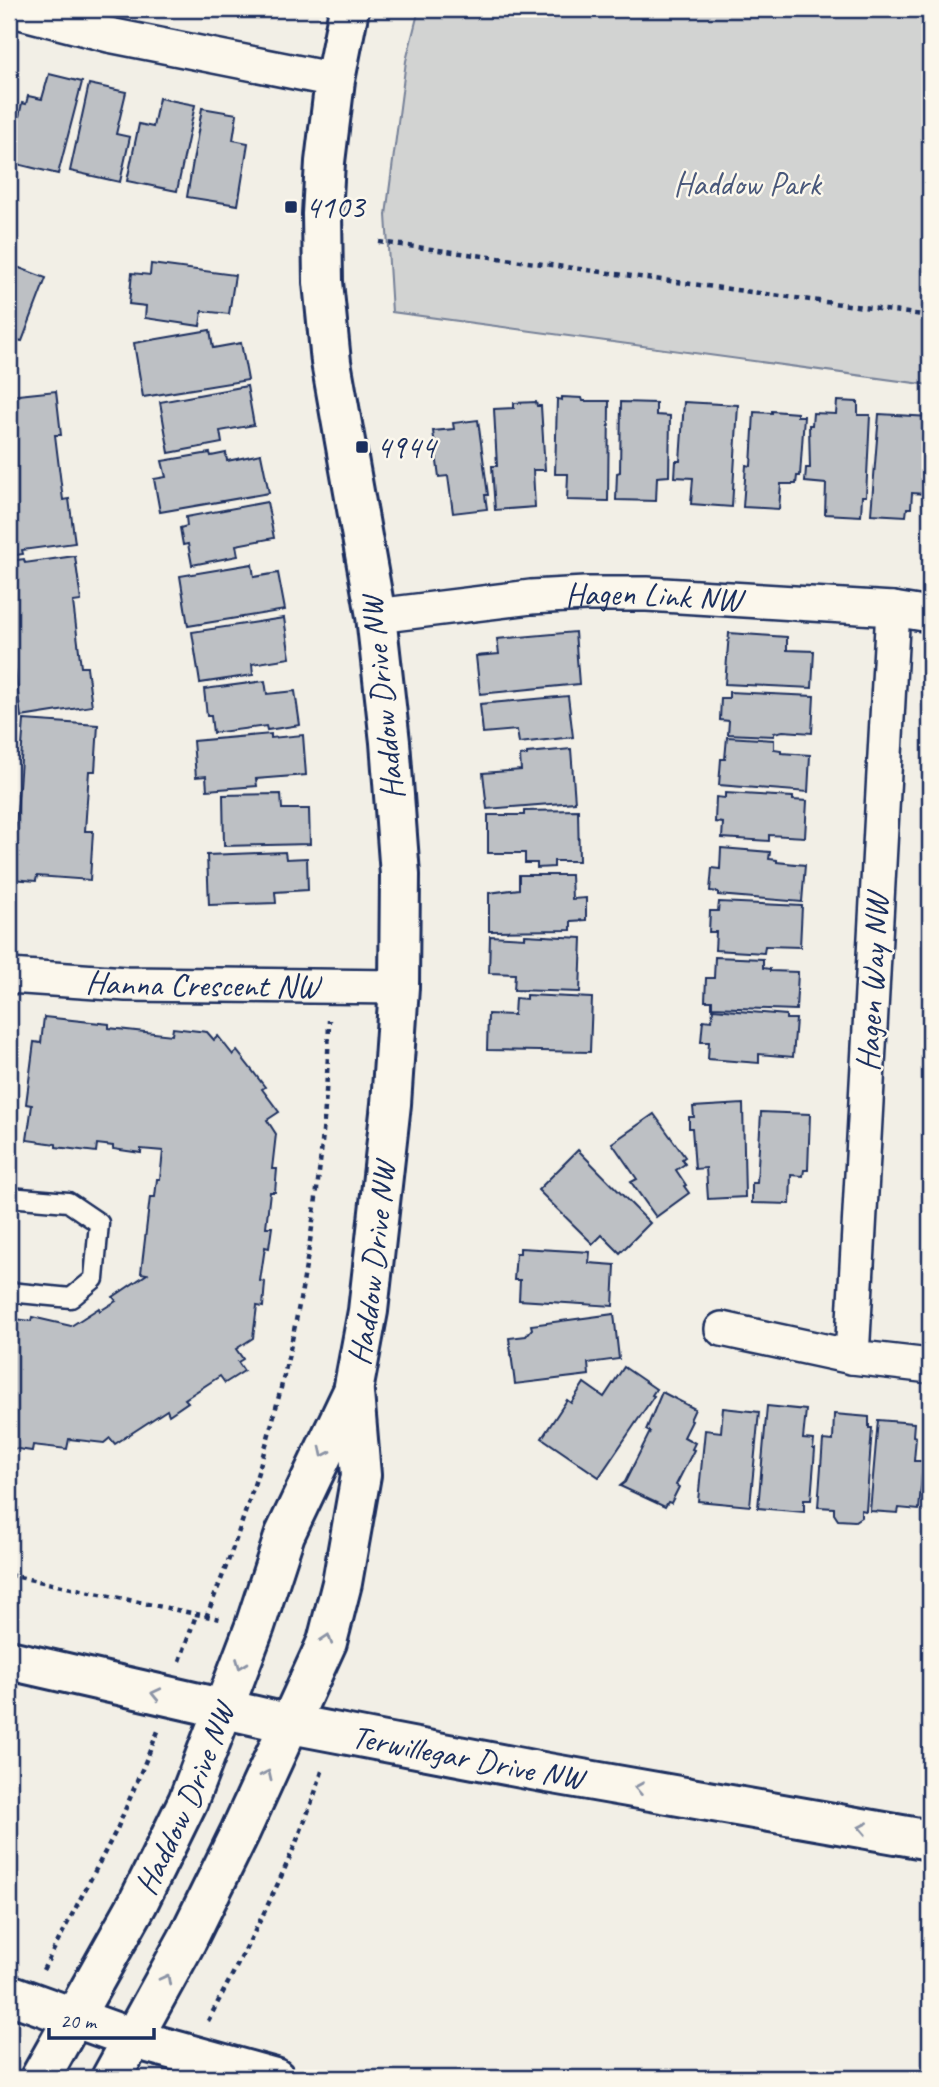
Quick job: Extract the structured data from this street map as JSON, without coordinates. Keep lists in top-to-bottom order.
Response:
{
  "streets": {
    "street": [
      "Hagen Link NW",
      "Haddow Drive NW",
      "Hanna Crescent NW",
      "Hagen Way NW",
      "Terwillegar Drive NW"
    ]
  },
  "crossings": [
    ["Hagen Link NW", "Haddow Drive NW"],
    ["Hagen Link NW", "Hagen Way NW"],
    ["Haddow Drive NW", "Hanna Crescent NW"],
    ["Haddow Drive NW", "Terwillegar Drive NW"]
  ],
  "one_way": ["Terwillegar Drive NW"],
  "parks": ["Haddow Park"],
  "places": {
    "transit": ["4103", "4944"]
  },
  "scale_bar": "20 m"
}
